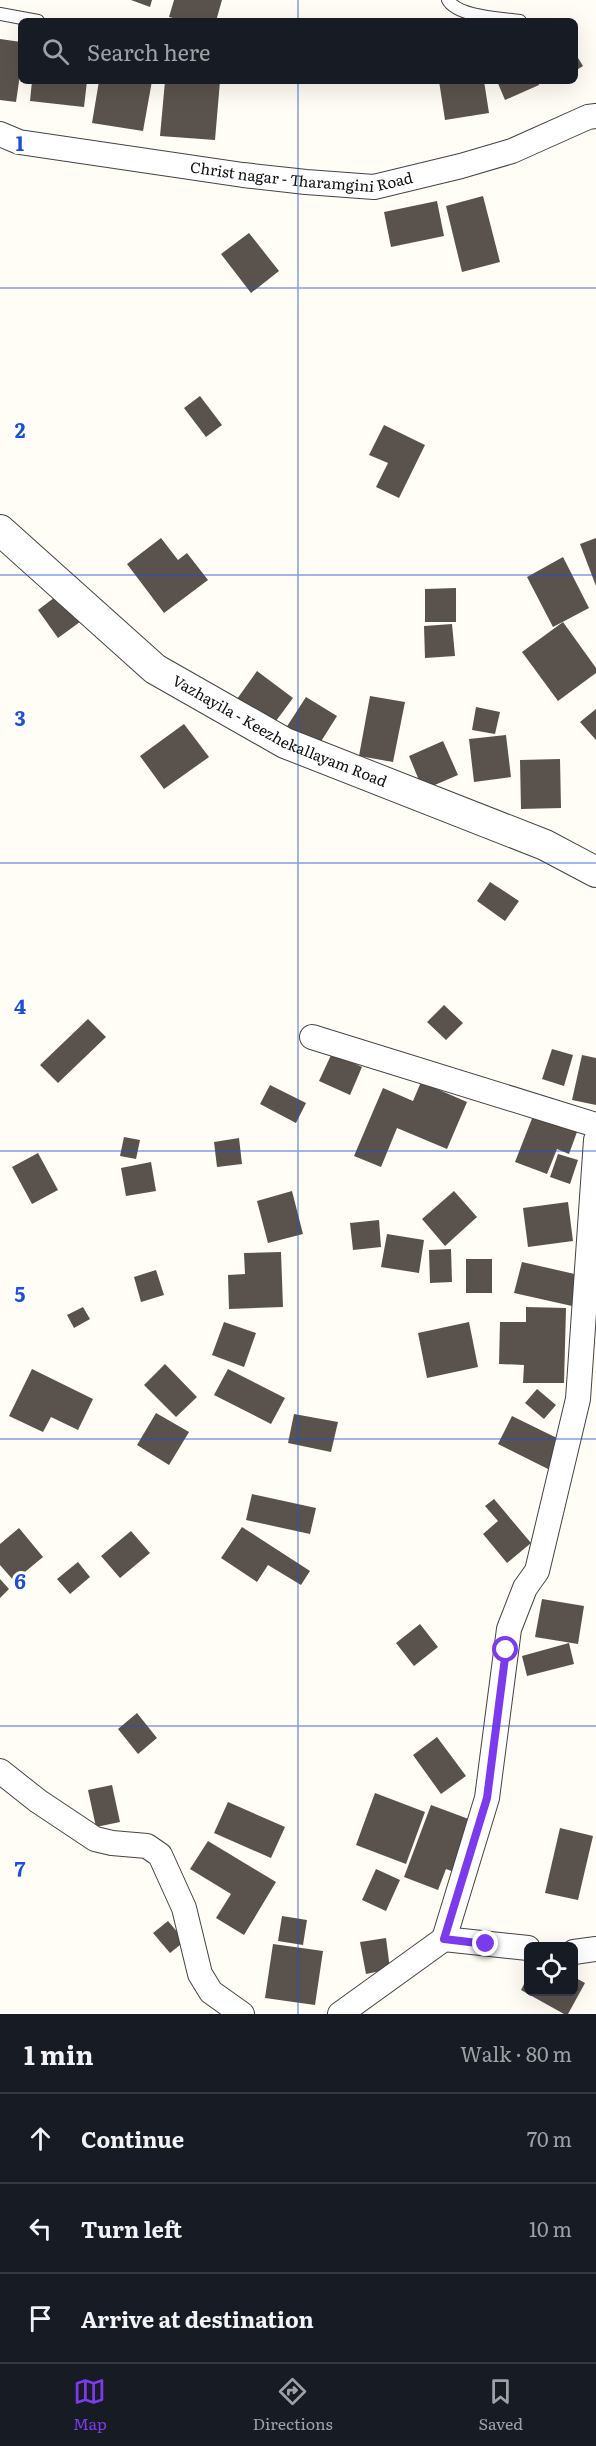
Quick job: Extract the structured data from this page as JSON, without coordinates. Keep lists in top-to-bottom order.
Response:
{
  "streets": {
    "street": ["Christ nagar - Tharamgini Road", "Vazhayila - Keezhekallayam Road"]
  },
  "page": {
    "search": "Search here",
    "heading": ["1 min", "Walk · 80 m"],
    "list": [
      ["Continue", "70 m"],
      ["Turn left", "10 m"],
      "Arrive at destination"
    ],
    "nav": ["Map", "Directions", "Saved"]
  },
  "grid": {
    "rows": [
      "1",
      "2",
      "3",
      "4",
      "5",
      "6",
      "7"
    ]
  }
}
